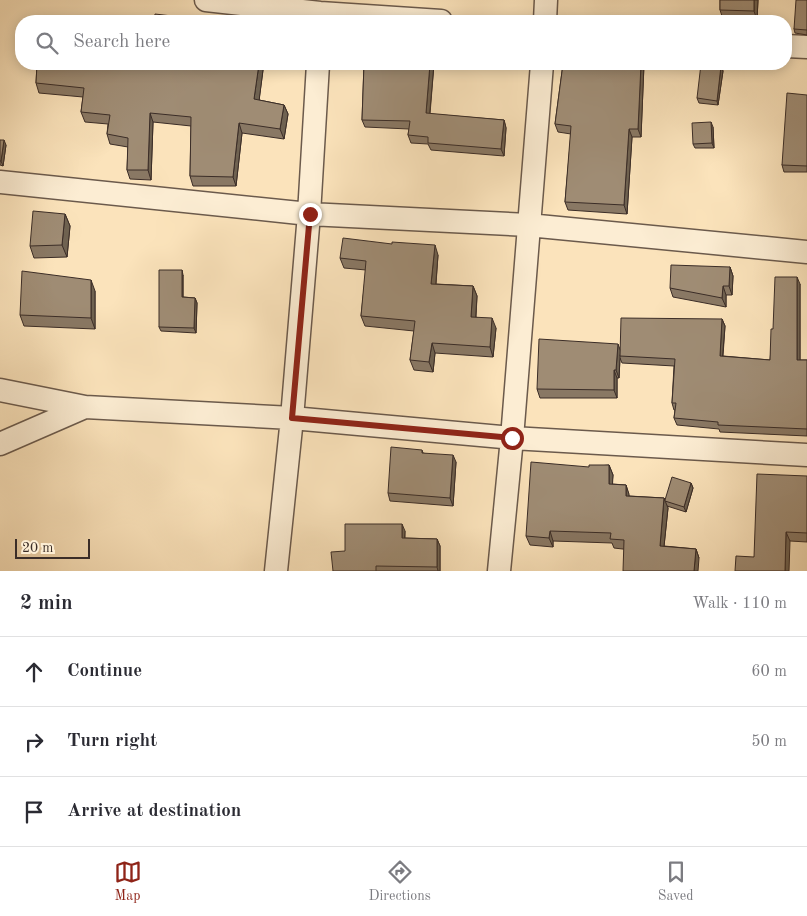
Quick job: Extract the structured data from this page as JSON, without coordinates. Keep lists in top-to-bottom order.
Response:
{
  "scale_bar": "20 m",
  "page": {
    "search": "Search here",
    "scale": "20 m",
    "heading": ["2 min", "Walk · 110 m"],
    "list": [
      ["Continue", "60 m"],
      ["Turn right", "50 m"],
      "Arrive at destination"
    ],
    "nav": ["Map", "Directions", "Saved"]
  }
}
